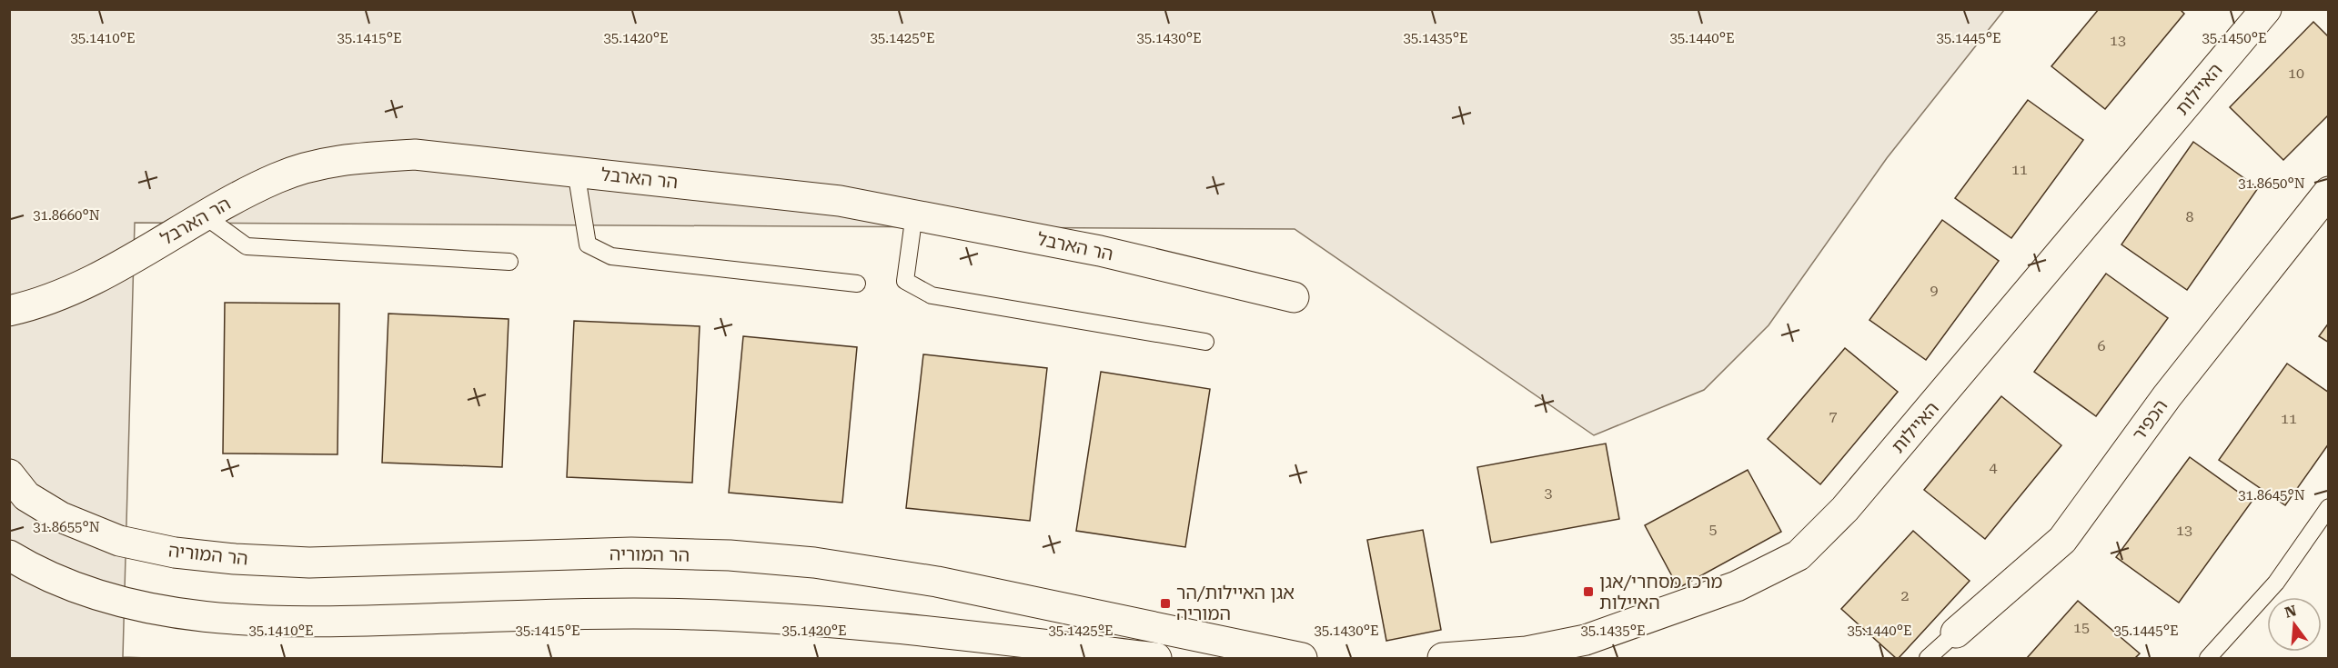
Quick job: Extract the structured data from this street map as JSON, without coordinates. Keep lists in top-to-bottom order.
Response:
{
  "streets": {
    "street": [
      "האיילות",
      "הר הארבל",
      "הכפיר",
      "הר המוריה"
    ]
  },
  "places": {
    "transit": ["מרכז מסחרי/אגן האיילות", "אגן האיילות/הר המוריה"]
  },
  "house_numbers": [
    "13",
    "10",
    "11",
    "8",
    "9",
    "6",
    "7",
    "11",
    "4",
    "3",
    "5",
    "13",
    "2",
    "15"
  ],
  "north": "top",
  "coordinates": [
    "35.1410°E",
    "35.1415°E",
    "35.1420°E",
    "35.1425°E",
    "35.1430°E",
    "35.1435°E",
    "35.1440°E",
    "35.1445°E",
    "35.1450°E",
    "31.8650°N",
    "31.8660°N",
    "31.8645°N",
    "31.8655°N"
  ]
}
